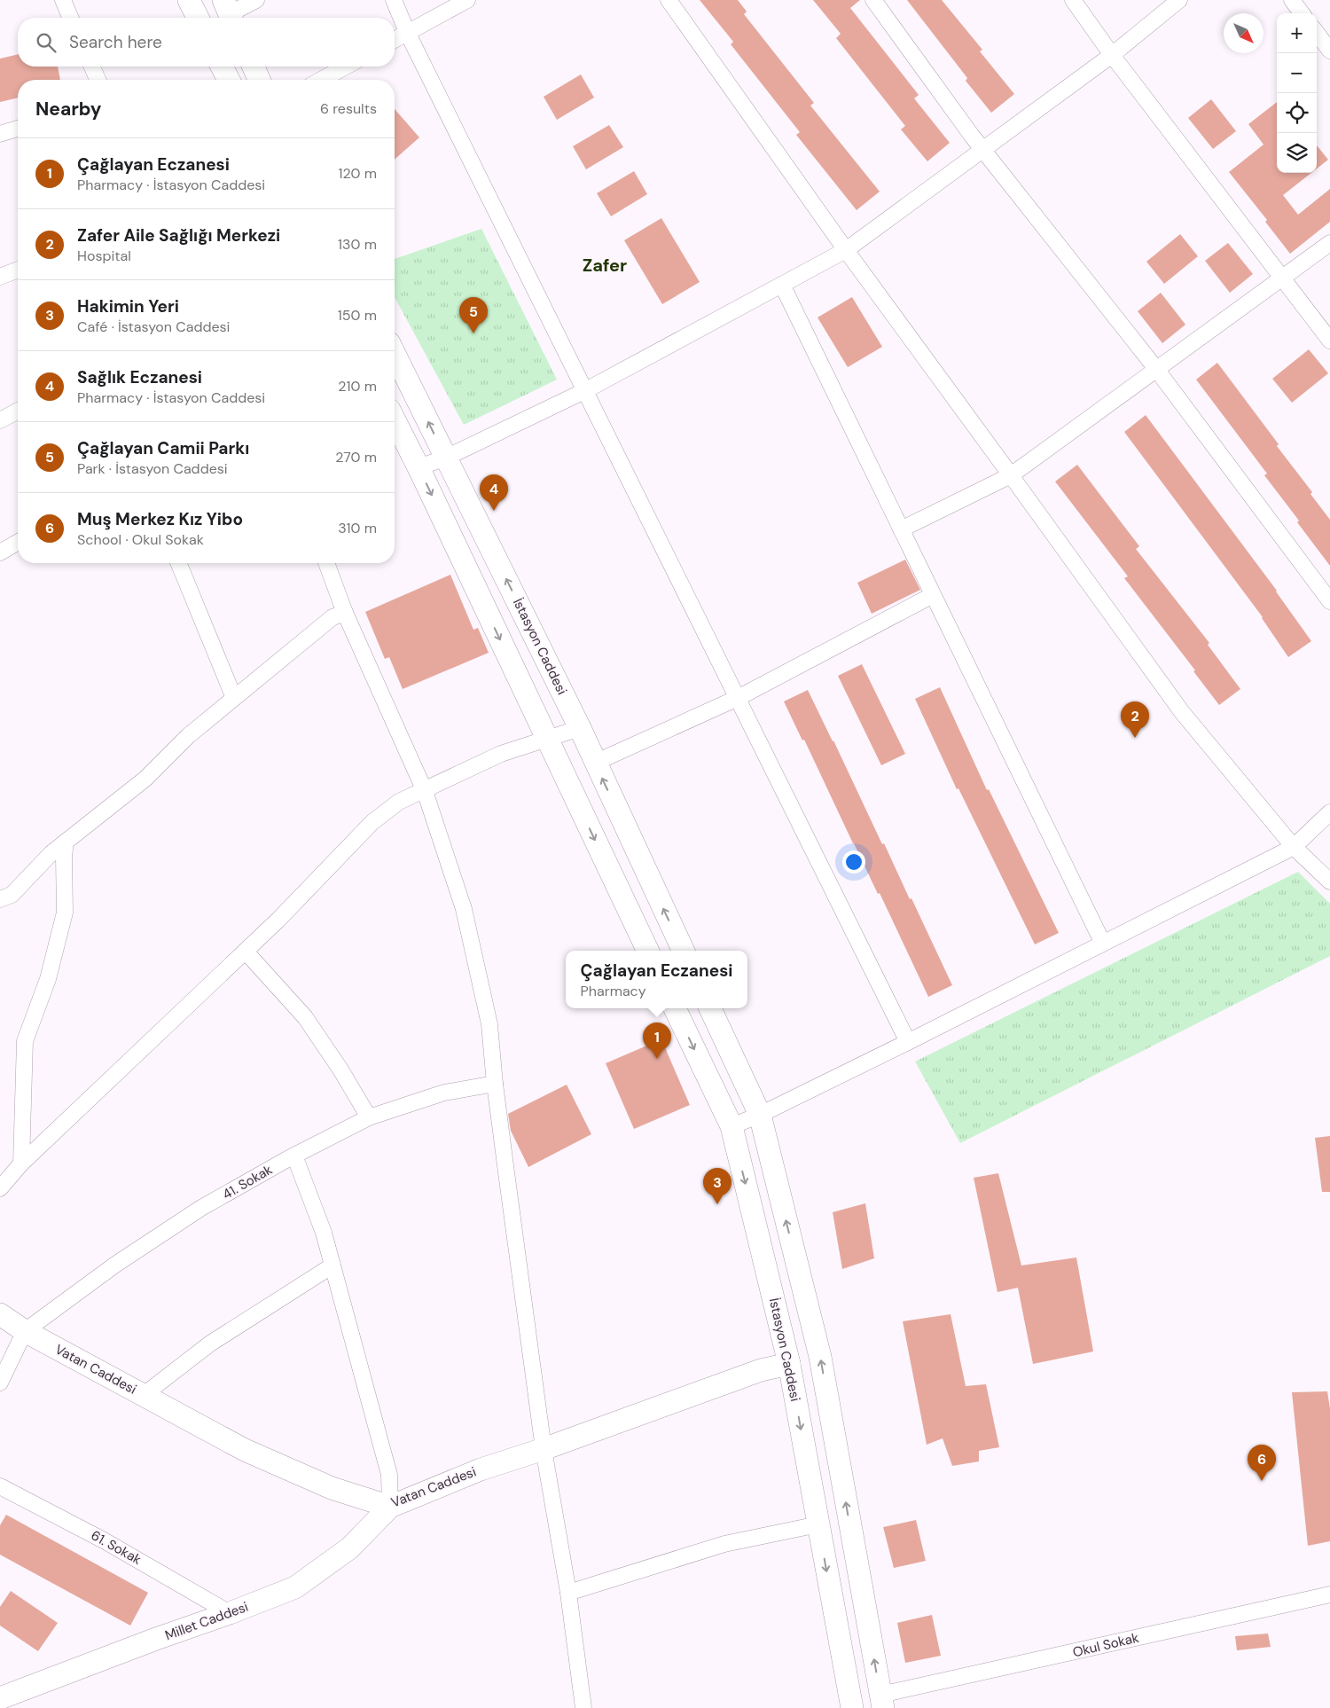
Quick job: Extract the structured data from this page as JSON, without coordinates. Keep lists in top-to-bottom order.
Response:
{
  "streets": {
    "main road": ["İstasyon Caddesi", "Vatan Caddesi", "Millet Caddesi"],
    "street": ["41. Sokak", "61. Sokak", "Okul Sokak"]
  },
  "crossings": [
    ["İstasyon Caddesi", "Vatan Caddesi"],
    ["41. Sokak", "Vatan Caddesi"],
    ["Vatan Caddesi", "Millet Caddesi"],
    ["61. Sokak", "Millet Caddesi"]
  ],
  "districts": ["Zafer"],
  "north": "bottom right",
  "page": {
    "map_buttons": ["+", "−"],
    "search": "Search here",
    "heading": ["Nearby", "6 results"],
    "list": [
      {
        "mark": "1",
        "name": "Çağlayan Eczanesi",
        "note": "Pharmacy · İstasyon Caddesi",
        "value": "120 m"
      },
      {
        "mark": "2",
        "name": "Zafer Aile Sağlığı Merkezi",
        "note": "Hospital",
        "value": "130 m"
      },
      {
        "mark": "3",
        "name": "Hakimin Yeri",
        "note": "Café · İstasyon Caddesi",
        "value": "150 m"
      },
      {
        "mark": "4",
        "name": "Sağlık Eczanesi",
        "note": "Pharmacy · İstasyon Caddesi",
        "value": "210 m"
      },
      {
        "mark": "5",
        "name": "Çağlayan Camii Parkı",
        "note": "Park · İstasyon Caddesi",
        "value": "270 m"
      },
      {
        "mark": "6",
        "name": "Muş Merkez Kız Yibo",
        "note": "School · Okul Sokak",
        "value": "310 m"
      }
    ],
    "pins": [
      "5",
      "4",
      "2",
      "1",
      "3",
      "6"
    ],
    "popup": ["Çağlayan Eczanesi", "Pharmacy"]
  }
}
